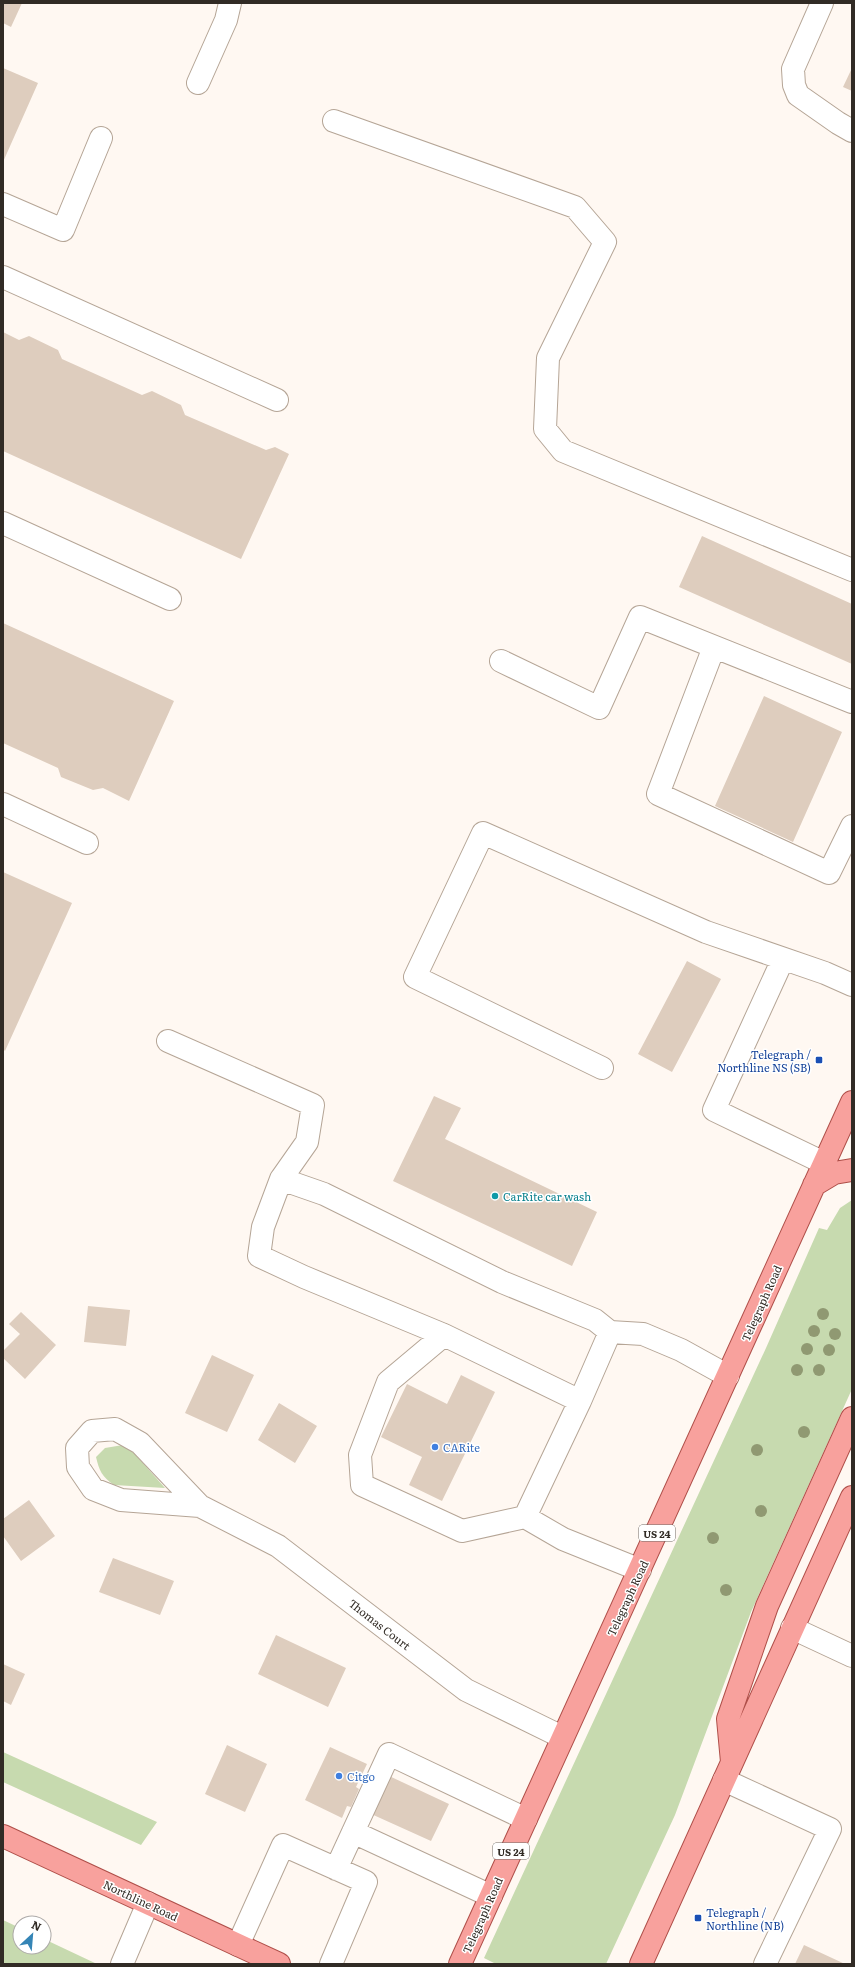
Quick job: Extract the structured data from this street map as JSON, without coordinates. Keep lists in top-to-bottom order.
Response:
{
  "streets": {
    "main road": ["Telegraph Road", "US 24", "Northline Road"],
    "street": ["Thomas Court"]
  },
  "crossings": [
    ["Telegraph Road", "Thomas Court"]
  ],
  "places": {
    "transit": ["Telegraph / Northline NS (SB)", "Telegraph / Northline (NB)"],
    "other": ["CarRite car wash", "CARite", "Citgo"]
  },
  "north": "top right"
}
